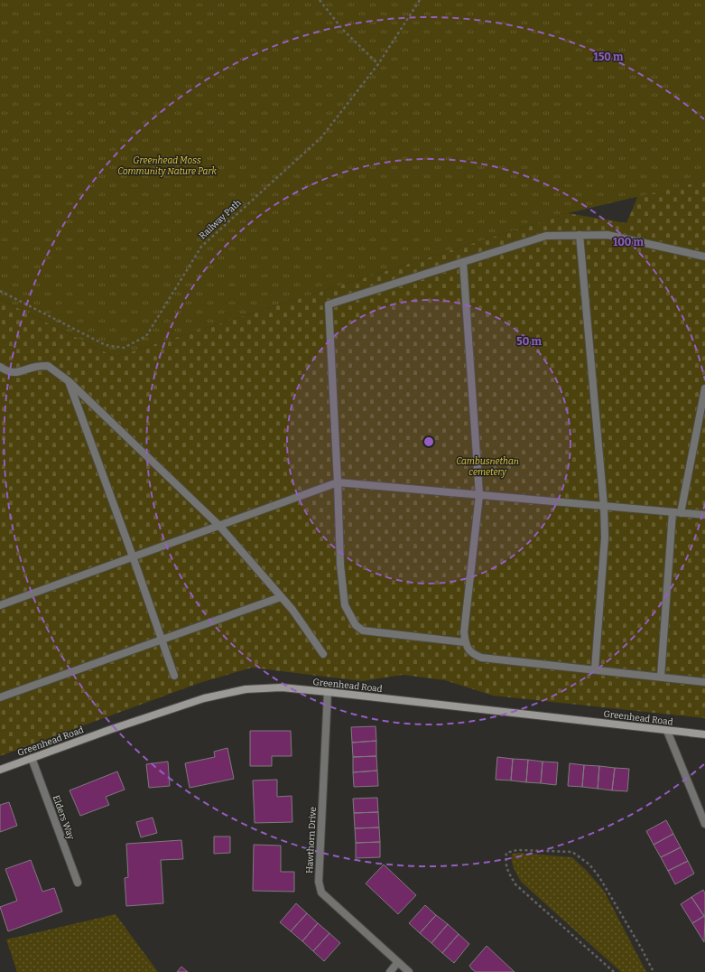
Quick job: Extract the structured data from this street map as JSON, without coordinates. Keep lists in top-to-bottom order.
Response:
{
  "streets": {
    "street": ["Greenhead Road", "Elders Way", "Hawthorn Drive"],
    "path": ["Railway Path"]
  },
  "crossings": [
    ["Greenhead Road", "Elders Way"],
    ["Greenhead Road", "Hawthorn Drive"]
  ],
  "parks": ["Greenhead Moss Community Nature Park", "Cambusnethan cemetery"],
  "rings": ["150 m", "100 m", "50 m"]
}
